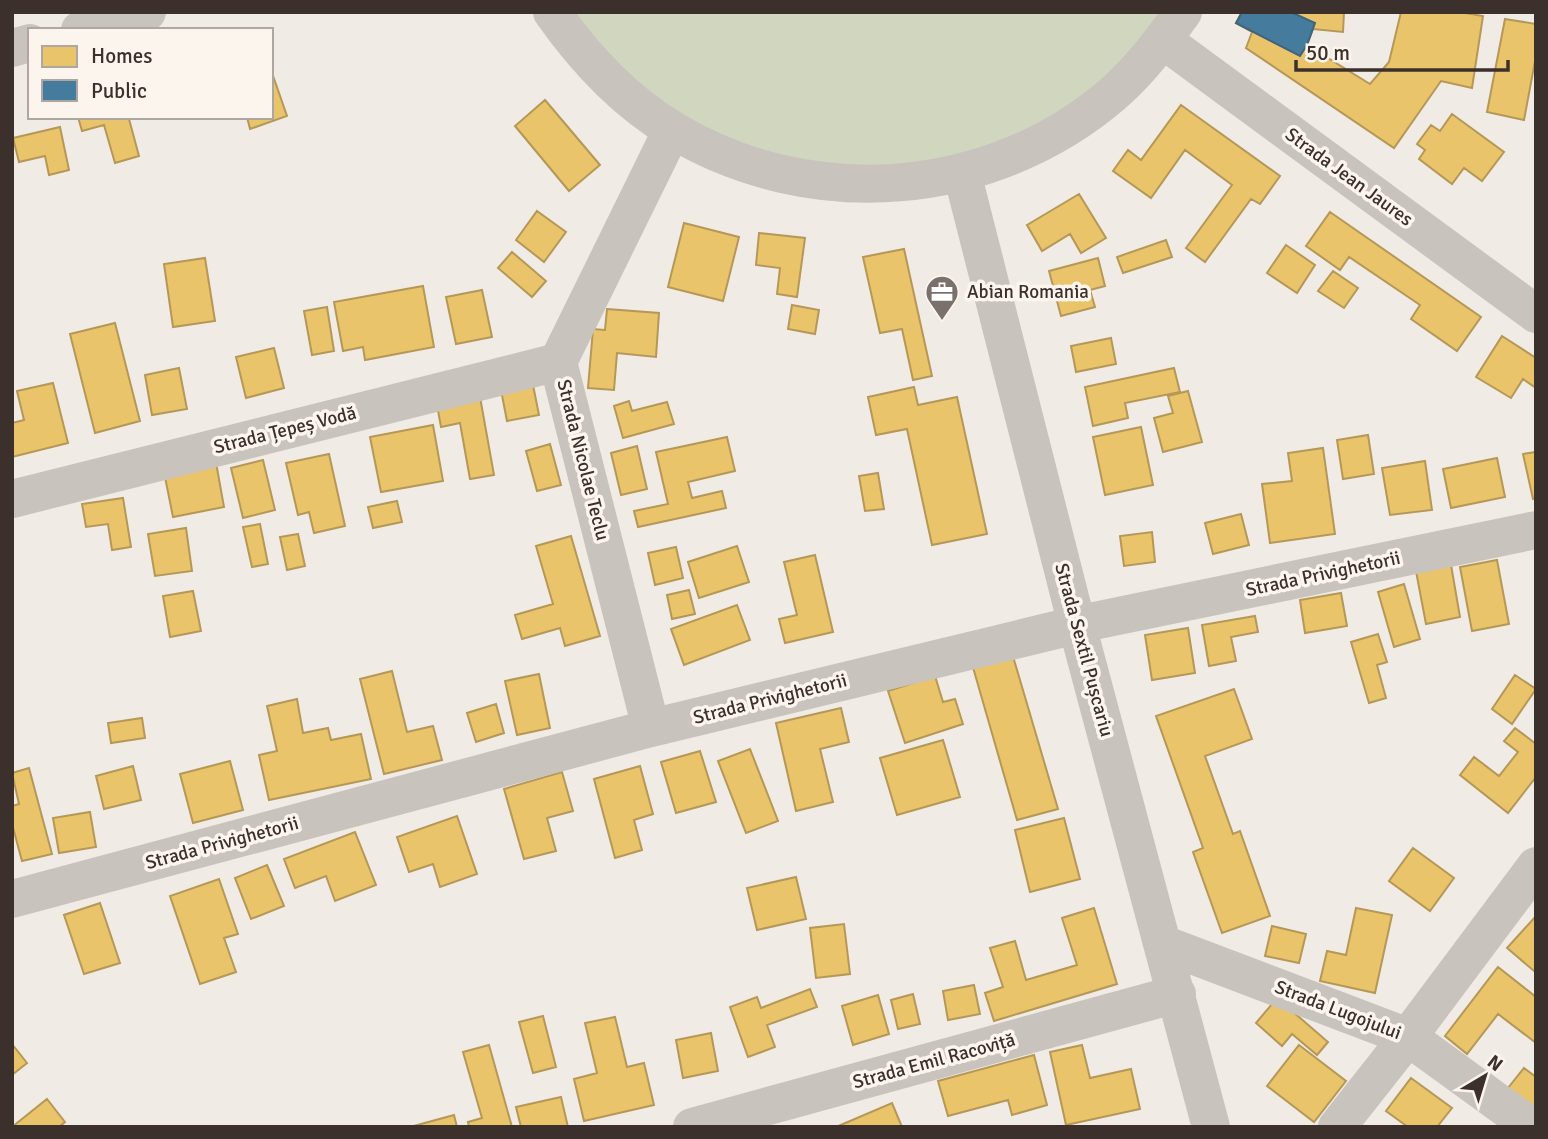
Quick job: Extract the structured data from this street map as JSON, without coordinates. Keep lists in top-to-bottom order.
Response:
{
  "streets": {
    "street": [
      "Strada Jean Jaures",
      "Strada Țepeș Vodă",
      "Strada Nicolae Teclu",
      "Strada Privighetorii",
      "Strada Sextil Pușcariu",
      "Strada Lugojului",
      "Strada Emil Racoviță"
    ]
  },
  "crossings": [
    ["Strada Țepeș Vodă", "Strada Nicolae Teclu"],
    ["Strada Nicolae Teclu", "Strada Privighetorii"],
    ["Strada Privighetorii", "Strada Sextil Pușcariu"],
    ["Strada Sextil Pușcariu", "Strada Lugojului"],
    ["Strada Sextil Pușcariu", "Strada Emil Racoviță"]
  ],
  "places": {
    "office": ["Abian Romania"]
  },
  "legend": ["Homes", "Public"],
  "scale_bar": "50 m",
  "north": "top right"
}
